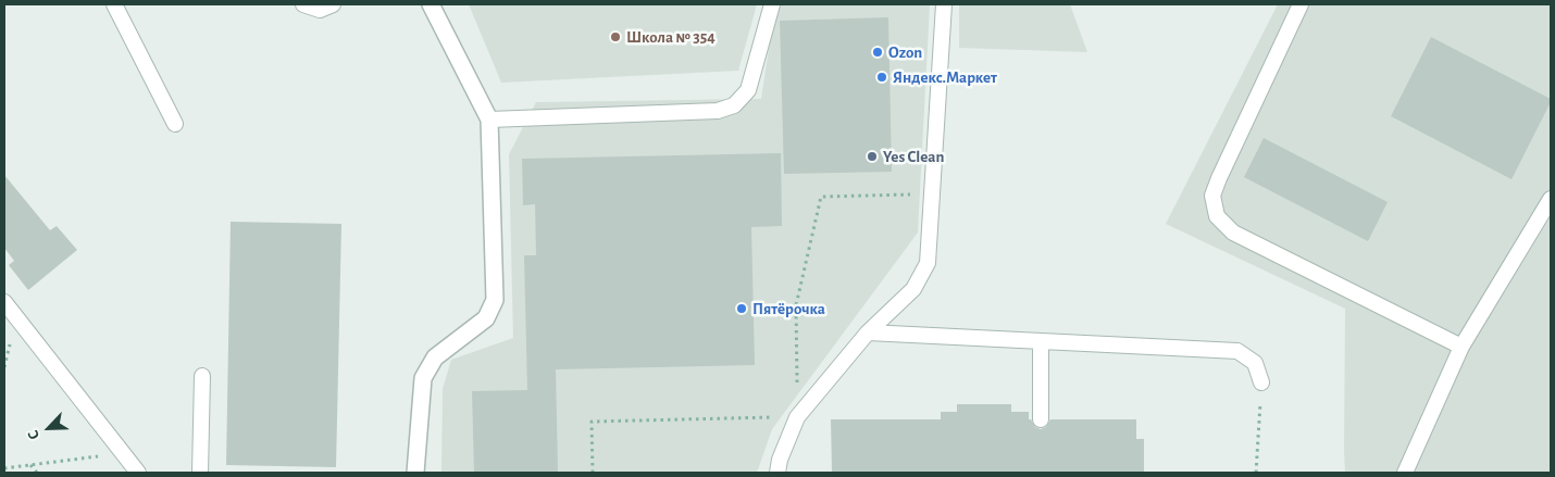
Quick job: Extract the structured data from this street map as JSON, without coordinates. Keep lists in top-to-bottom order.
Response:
{
  "places": [
    "Школа № 354",
    "Ozon",
    "Яндекс.Маркет",
    "Yes Clean",
    "Пятёрочка"
  ],
  "north": "bottom left"
}
